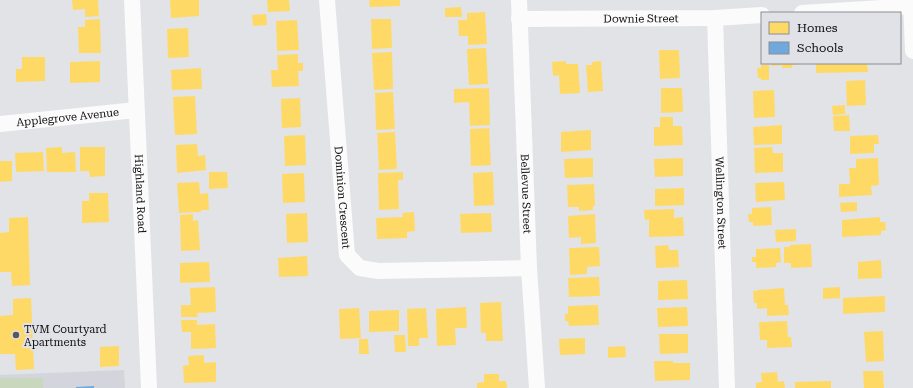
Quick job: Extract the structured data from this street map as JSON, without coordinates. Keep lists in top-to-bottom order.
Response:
{
  "streets": {
    "street": [
      "Downie Street",
      "Applegrove Avenue",
      "Highland Road",
      "Bellevue Street",
      "Dominion Crescent",
      "Wellington Street"
    ]
  },
  "crossings": [
    ["Downie Street", "Bellevue Street"],
    ["Downie Street", "Wellington Street"],
    ["Applegrove Avenue", "Highland Road"],
    ["Bellevue Street", "Dominion Crescent"]
  ],
  "places": ["TVM Courtyard Apartments"],
  "legend": ["Homes", "Schools"]
}
